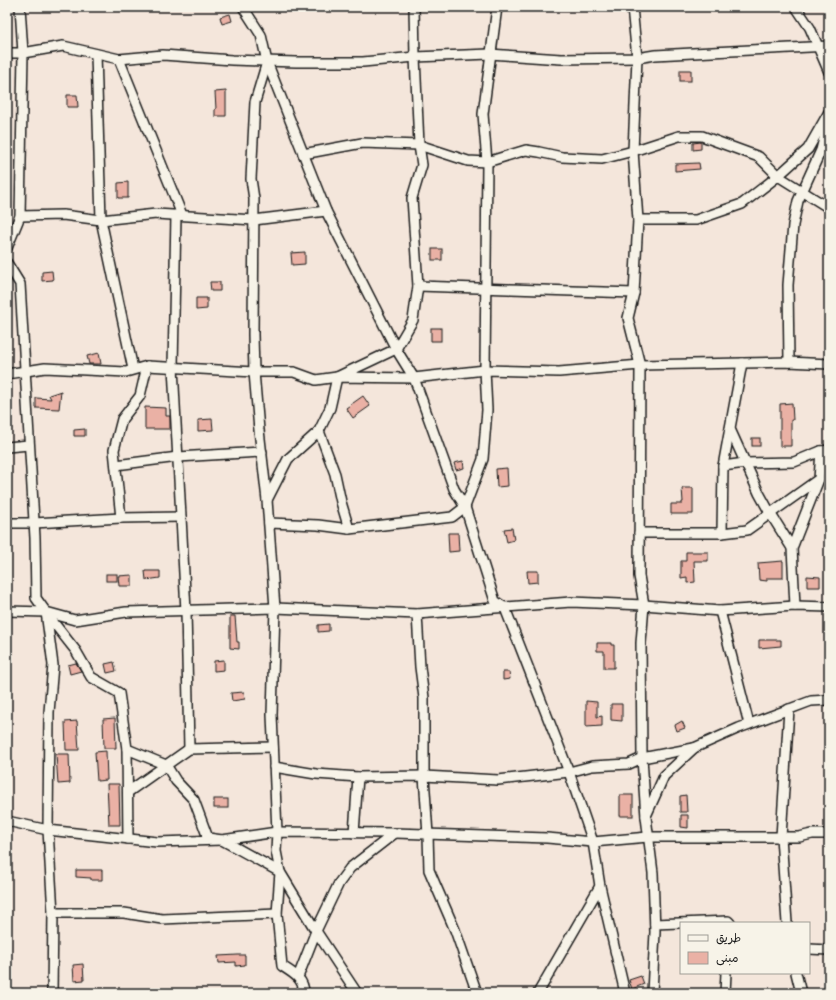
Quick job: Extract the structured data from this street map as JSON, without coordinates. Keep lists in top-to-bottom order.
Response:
{
  "legend": ["طريق", "مبنى"]
}
